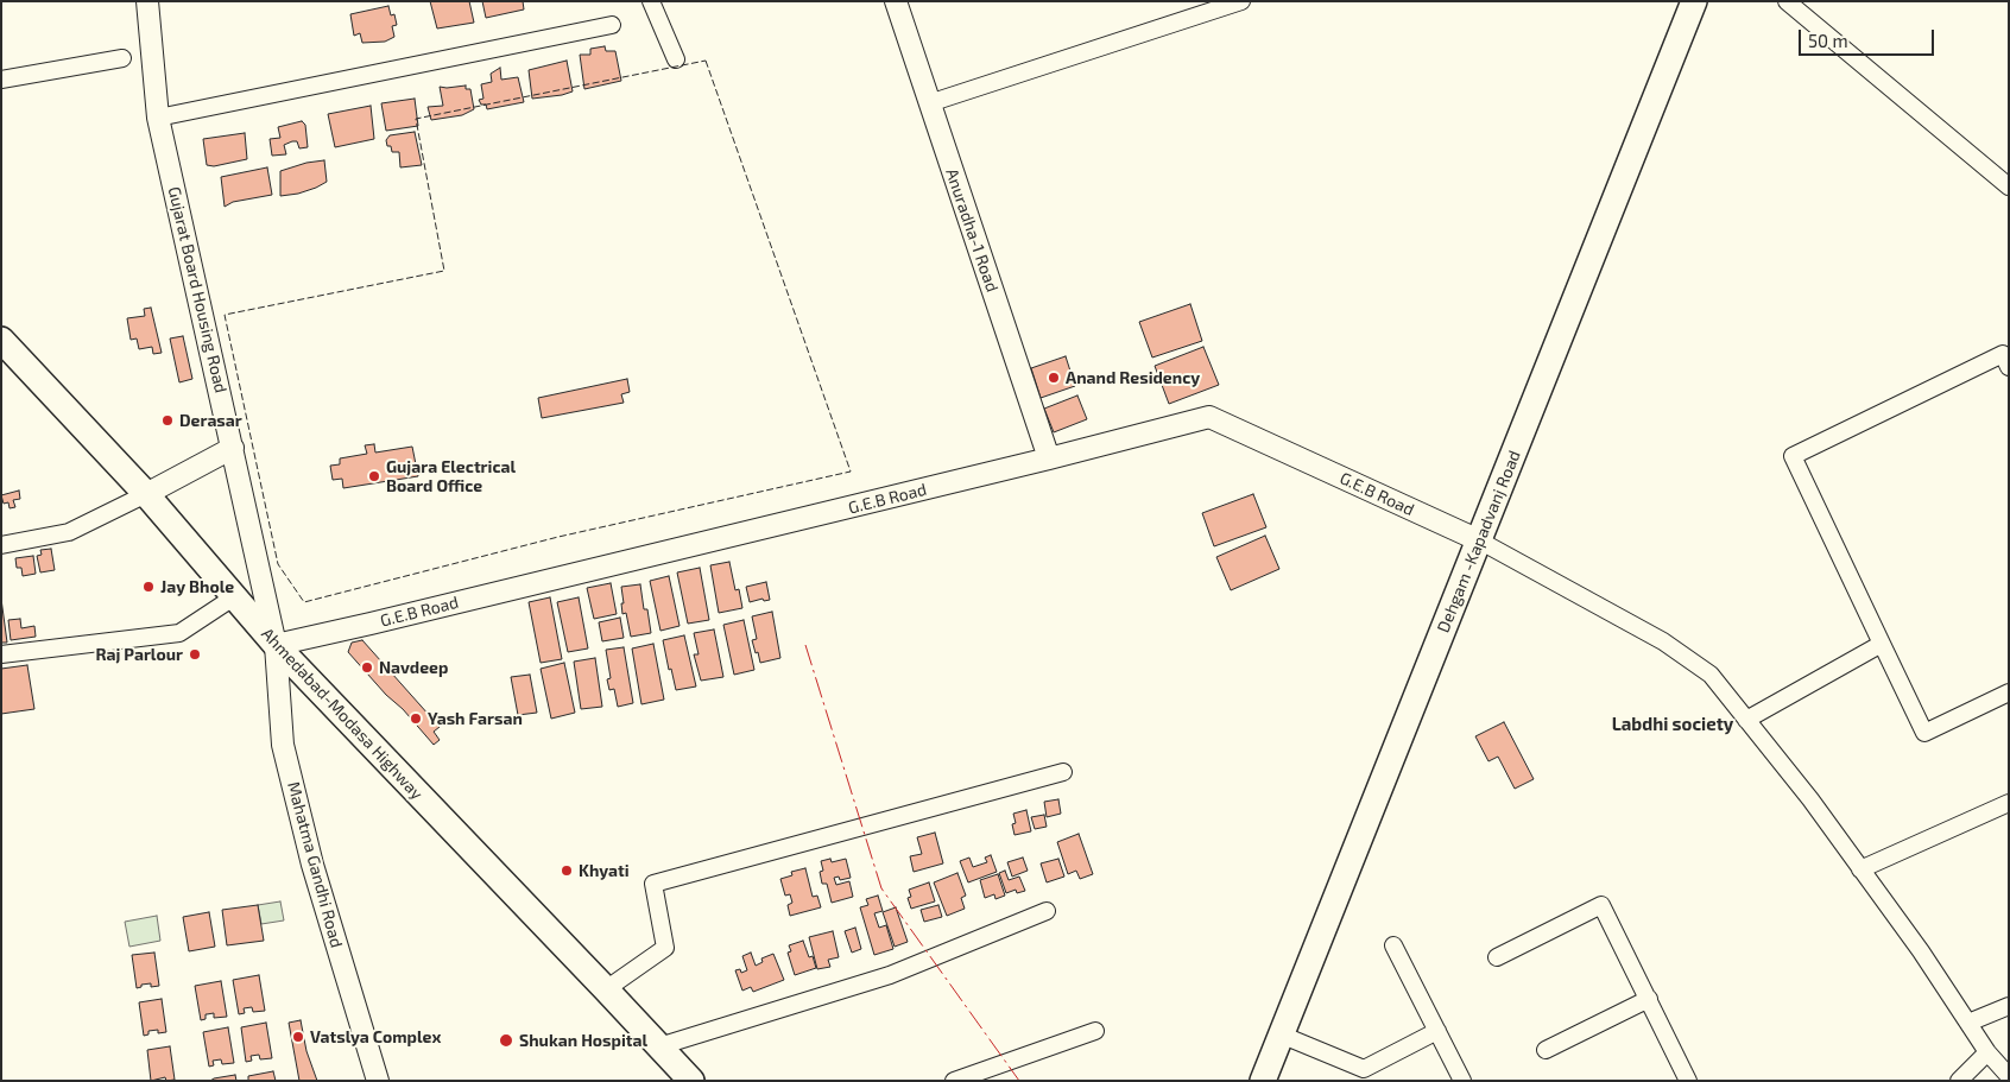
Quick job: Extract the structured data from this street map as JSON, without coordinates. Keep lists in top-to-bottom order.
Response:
{
  "streets": {
    "main road": ["Dehgam -Kapadvanj Road", "Ahmedabad-Modasa Highway"],
    "street": [
      "Anuradha-1 Road",
      "Gujarat Board Housing Road",
      "G.E.B Road",
      "Mahatma Gandhi Road"
    ]
  },
  "crossings": [
    ["Anuradha-1 Road", "G.E.B Road"],
    ["Gujarat Board Housing Road", "G.E.B Road"],
    ["Gujarat Board Housing Road", "Ahmedabad-Modasa Highway"],
    ["Gujarat Board Housing Road", "Mahatma Gandhi Road"],
    ["G.E.B Road", "Dehgam -Kapadvanj Road"],
    ["G.E.B Road", "Ahmedabad-Modasa Highway"],
    ["G.E.B Road", "Mahatma Gandhi Road"],
    ["Ahmedabad-Modasa Highway", "Mahatma Gandhi Road"]
  ],
  "districts": ["Labdhi society"],
  "places": [
    "Anand Residency",
    "Derasar",
    "Gujara Electrical Board Office",
    "Jay Bhole",
    "Raj Parlour",
    "Navdeep",
    "Yash Farsan",
    "Khyati",
    "Vatslya Complex",
    "Shukan Hospital"
  ],
  "scale_bar": "50 m"
}
